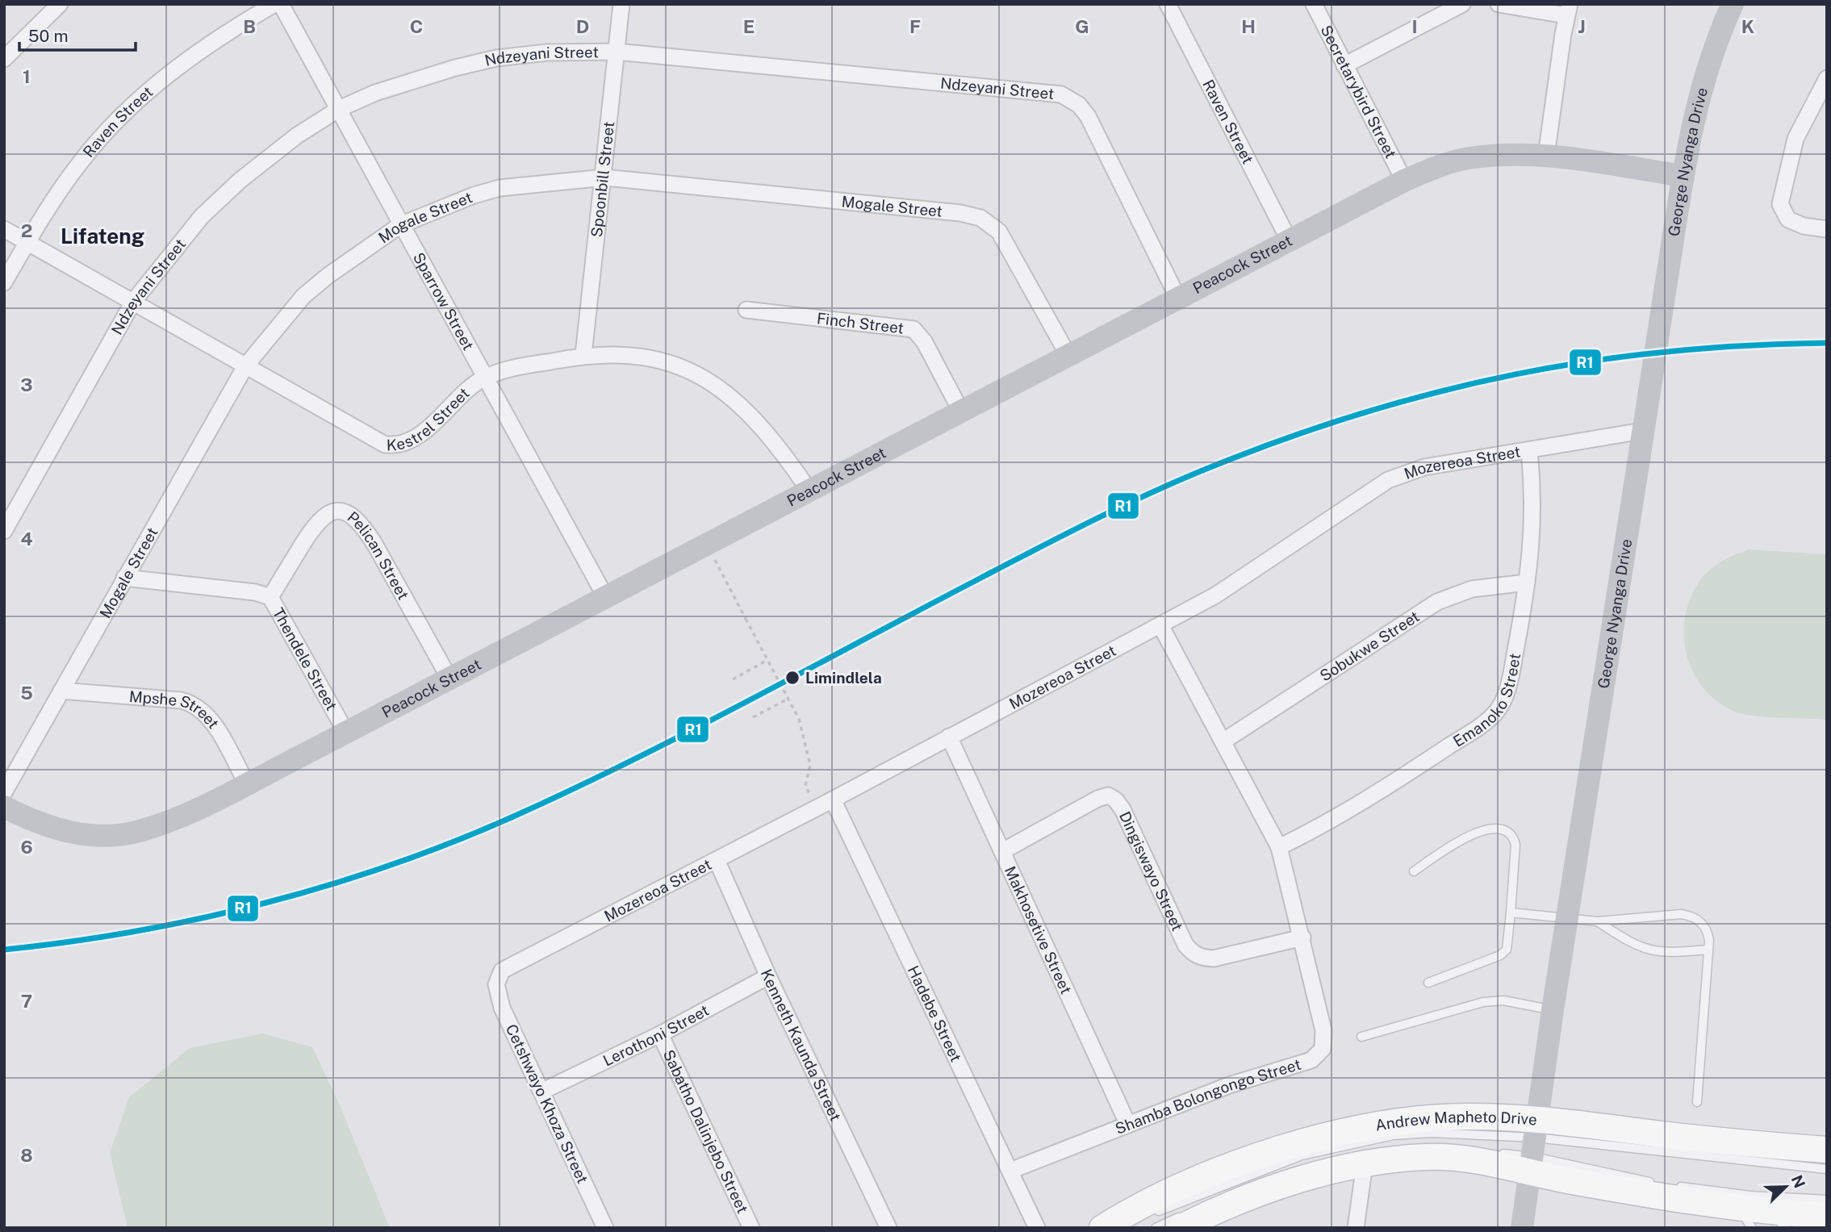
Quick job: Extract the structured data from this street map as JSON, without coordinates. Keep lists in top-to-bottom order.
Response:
{
  "streets": {
    "main road": ["Andrew Mapheto Drive"],
    "street": [
      "Ndzeyani Street",
      "Secretarybird Street",
      "Raven Street",
      "George Nyanga Drive",
      "Spoonbill Street",
      "Mogale Street",
      "Peacock Street",
      "Sparrow Street",
      "Finch Street",
      "Kestrel Street",
      "Mozereoa Street",
      "Pelican Street",
      "Sobukwe Street",
      "Thendele Street",
      "Emanoko Street",
      "Mpshe Street",
      "Dingiswayo Street",
      "Makhosetive Street",
      "Hadebe Street",
      "Lerothoni Street",
      "Kenneth Kaunda Street",
      "Shamba Bolongongo Street",
      "Cetshwayo Khoza Street",
      "Sabatho Dalinjebo Street"
    ]
  },
  "crossings": [
    ["Ndzeyani Street", "Spoonbill Street"],
    ["Ndzeyani Street", "Peacock Street"],
    ["Ndzeyani Street", "Sparrow Street"],
    ["Ndzeyani Street", "Kestrel Street"],
    ["Secretarybird Street", "Peacock Street"],
    ["Raven Street", "Peacock Street"],
    ["Raven Street", "Kestrel Street"],
    ["George Nyanga Drive", "Peacock Street"],
    ["George Nyanga Drive", "Mozereoa Street"],
    ["George Nyanga Drive", "Andrew Mapheto Drive"],
    ["Spoonbill Street", "Mogale Street"],
    ["Spoonbill Street", "Kestrel Street"],
    ["Mogale Street", "Peacock Street"],
    ["Mogale Street", "Sparrow Street"],
    ["Mogale Street", "Kestrel Street"],
    ["Mogale Street", "Thendele Street"],
    ["Mogale Street", "Mpshe Street"],
    ["Peacock Street", "Sparrow Street"],
    ["Peacock Street", "Finch Street"],
    ["Peacock Street", "Kestrel Street"],
    ["Peacock Street", "Pelican Street"],
    ["Peacock Street", "Thendele Street"],
    ["Peacock Street", "Mpshe Street"],
    ["Sparrow Street", "Kestrel Street"],
    ["Mozereoa Street", "Emanoko Street"],
    ["Mozereoa Street", "Makhosetive Street"],
    ["Mozereoa Street", "Hadebe Street"],
    ["Mozereoa Street", "Kenneth Kaunda Street"],
    ["Mozereoa Street", "Shamba Bolongongo Street"],
    ["Mozereoa Street", "Cetshwayo Khoza Street"],
    ["Pelican Street", "Thendele Street"],
    ["Sobukwe Street", "Emanoko Street"],
    ["Sobukwe Street", "Shamba Bolongongo Street"],
    ["Emanoko Street", "Shamba Bolongongo Street"],
    ["Dingiswayo Street", "Makhosetive Street"],
    ["Dingiswayo Street", "Shamba Bolongongo Street"],
    ["Makhosetive Street", "Shamba Bolongongo Street"],
    ["Hadebe Street", "Shamba Bolongongo Street"],
    ["Lerothoni Street", "Kenneth Kaunda Street"],
    ["Lerothoni Street", "Cetshwayo Khoza Street"],
    ["Lerothoni Street", "Sabatho Dalinjebo Street"]
  ],
  "districts": ["Lifateng"],
  "places": ["Limindlela"],
  "lines": ["transit line R1"],
  "scale_bar": "50 m",
  "north": "top right",
  "grid": {
    "columns": [
      "B",
      "C",
      "D",
      "E",
      "F",
      "G",
      "H",
      "I",
      "J",
      "K"
    ],
    "rows": [
      "1",
      "2",
      "3",
      "4",
      "5",
      "6",
      "7",
      "8"
    ]
  }
}
